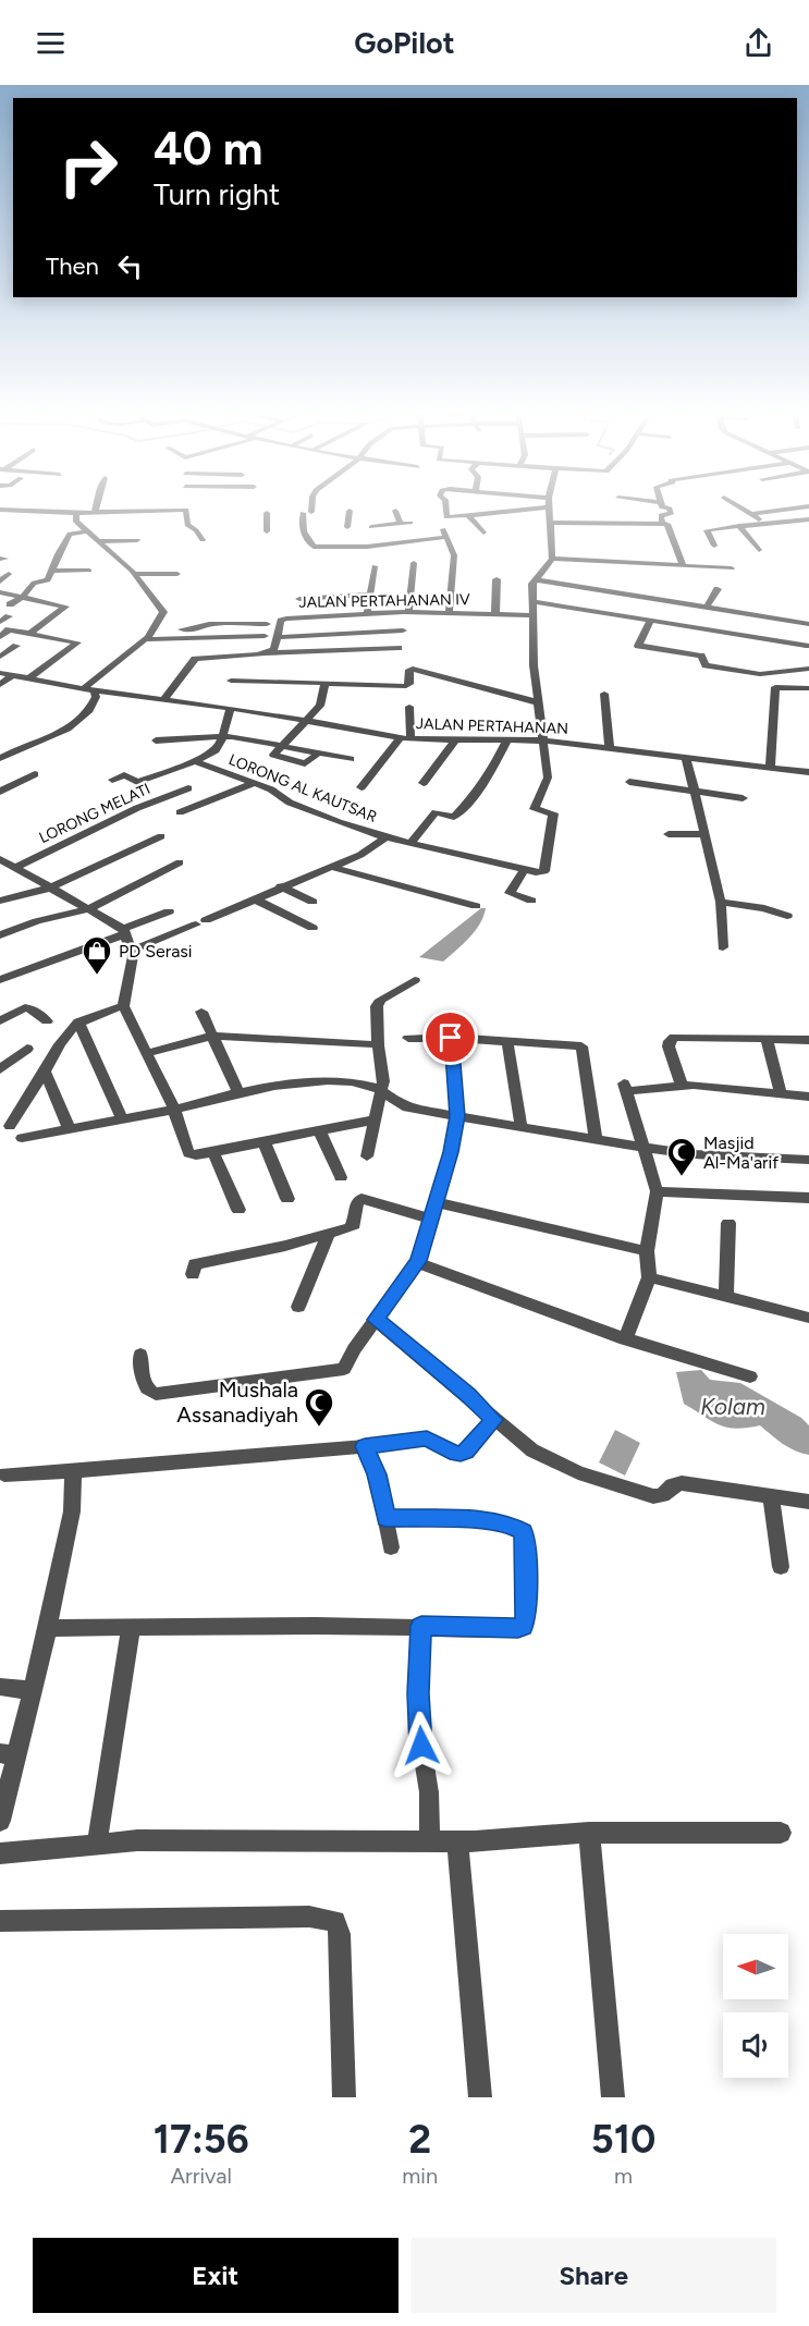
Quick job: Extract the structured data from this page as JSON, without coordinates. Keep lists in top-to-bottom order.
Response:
{
  "streets": {
    "street": [
      "JALAN PERTAHANAN IV",
      "JALAN PERTAHANAN",
      "LORONG AL KAUTSAR",
      "LORONG MELATI"
    ]
  },
  "crossings": [
    ["JALAN PERTAHANAN", "LORONG AL KAUTSAR"]
  ],
  "water": ["Kolam"],
  "places": {
    "shop": ["PD Serasi"],
    "mosque": ["Masjid Al-Ma'arif", "Mushala Assanadiyah"]
  },
  "north": "left",
  "page": {
    "header": "GoPilot",
    "turn": ["40 m", "Turn right"],
    "then": "Then",
    "eta": [
      "17:56",
      "Arrival",
      "2",
      "min",
      "510",
      "m"
    ],
    "buttons": ["Exit", "Share"]
  }
}
